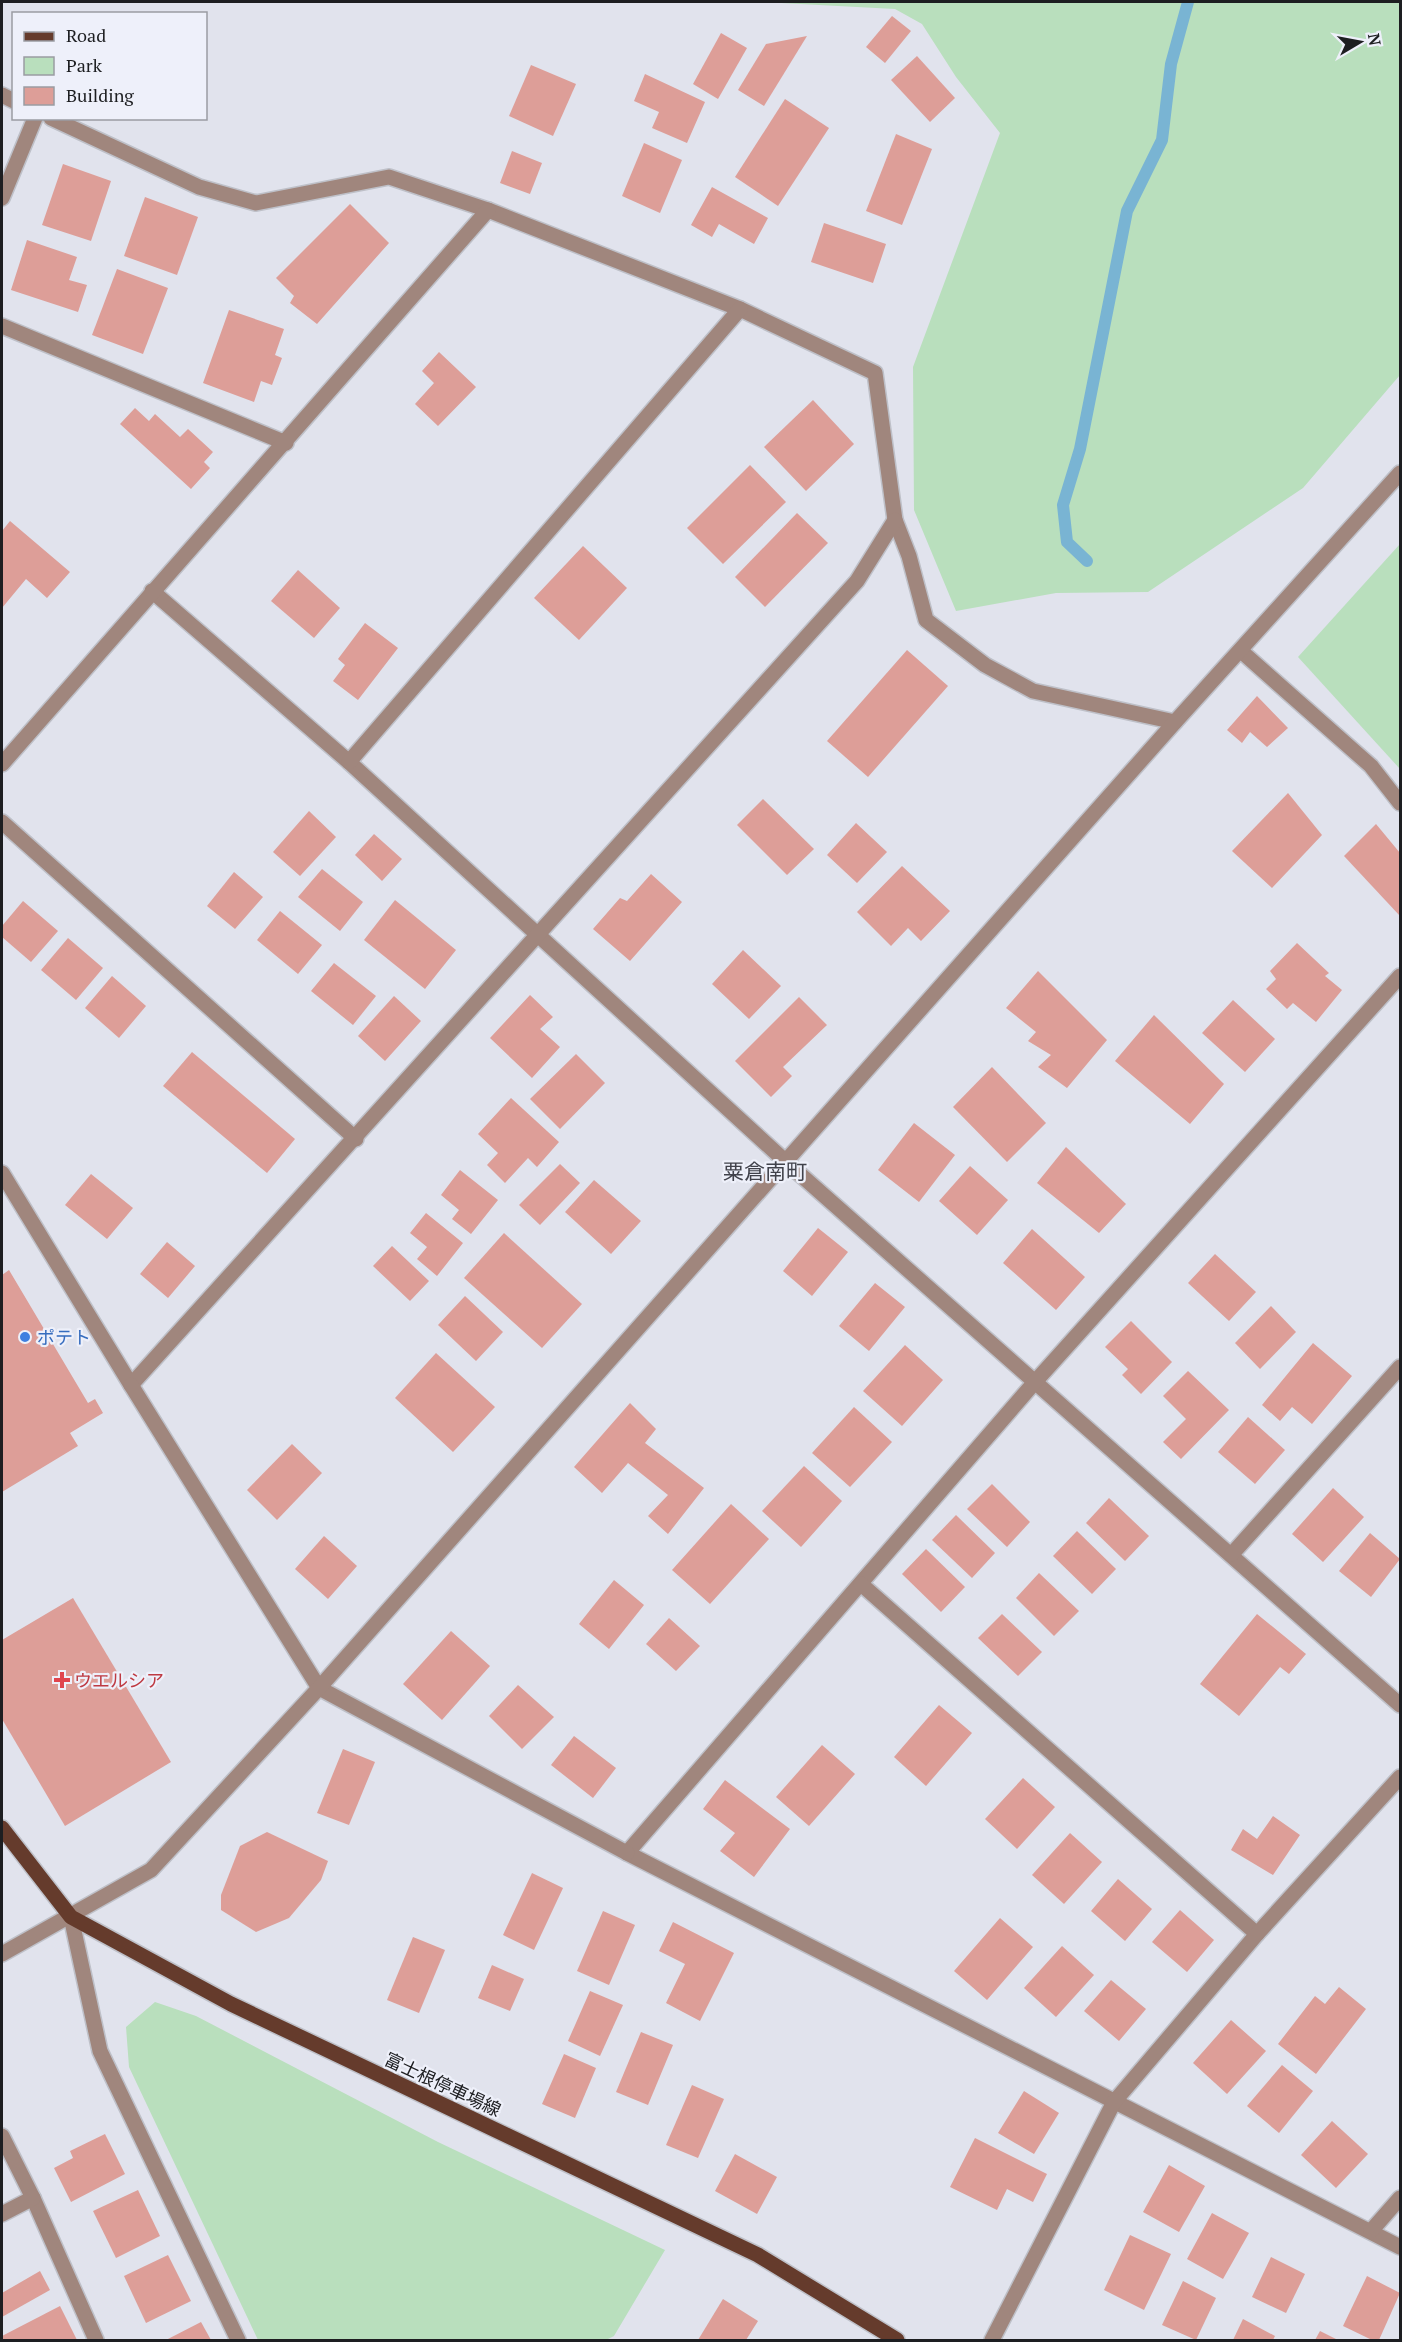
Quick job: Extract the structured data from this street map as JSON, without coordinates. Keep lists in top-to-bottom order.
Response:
{
  "streets": {
    "main road": ["富士根停車場線"]
  },
  "districts": ["粟倉南町"],
  "places": {
    "other": ["ポテト"],
    "health": ["ウエルシア"]
  },
  "legend": ["Road", "Park", "Building"],
  "north": "right"
}
